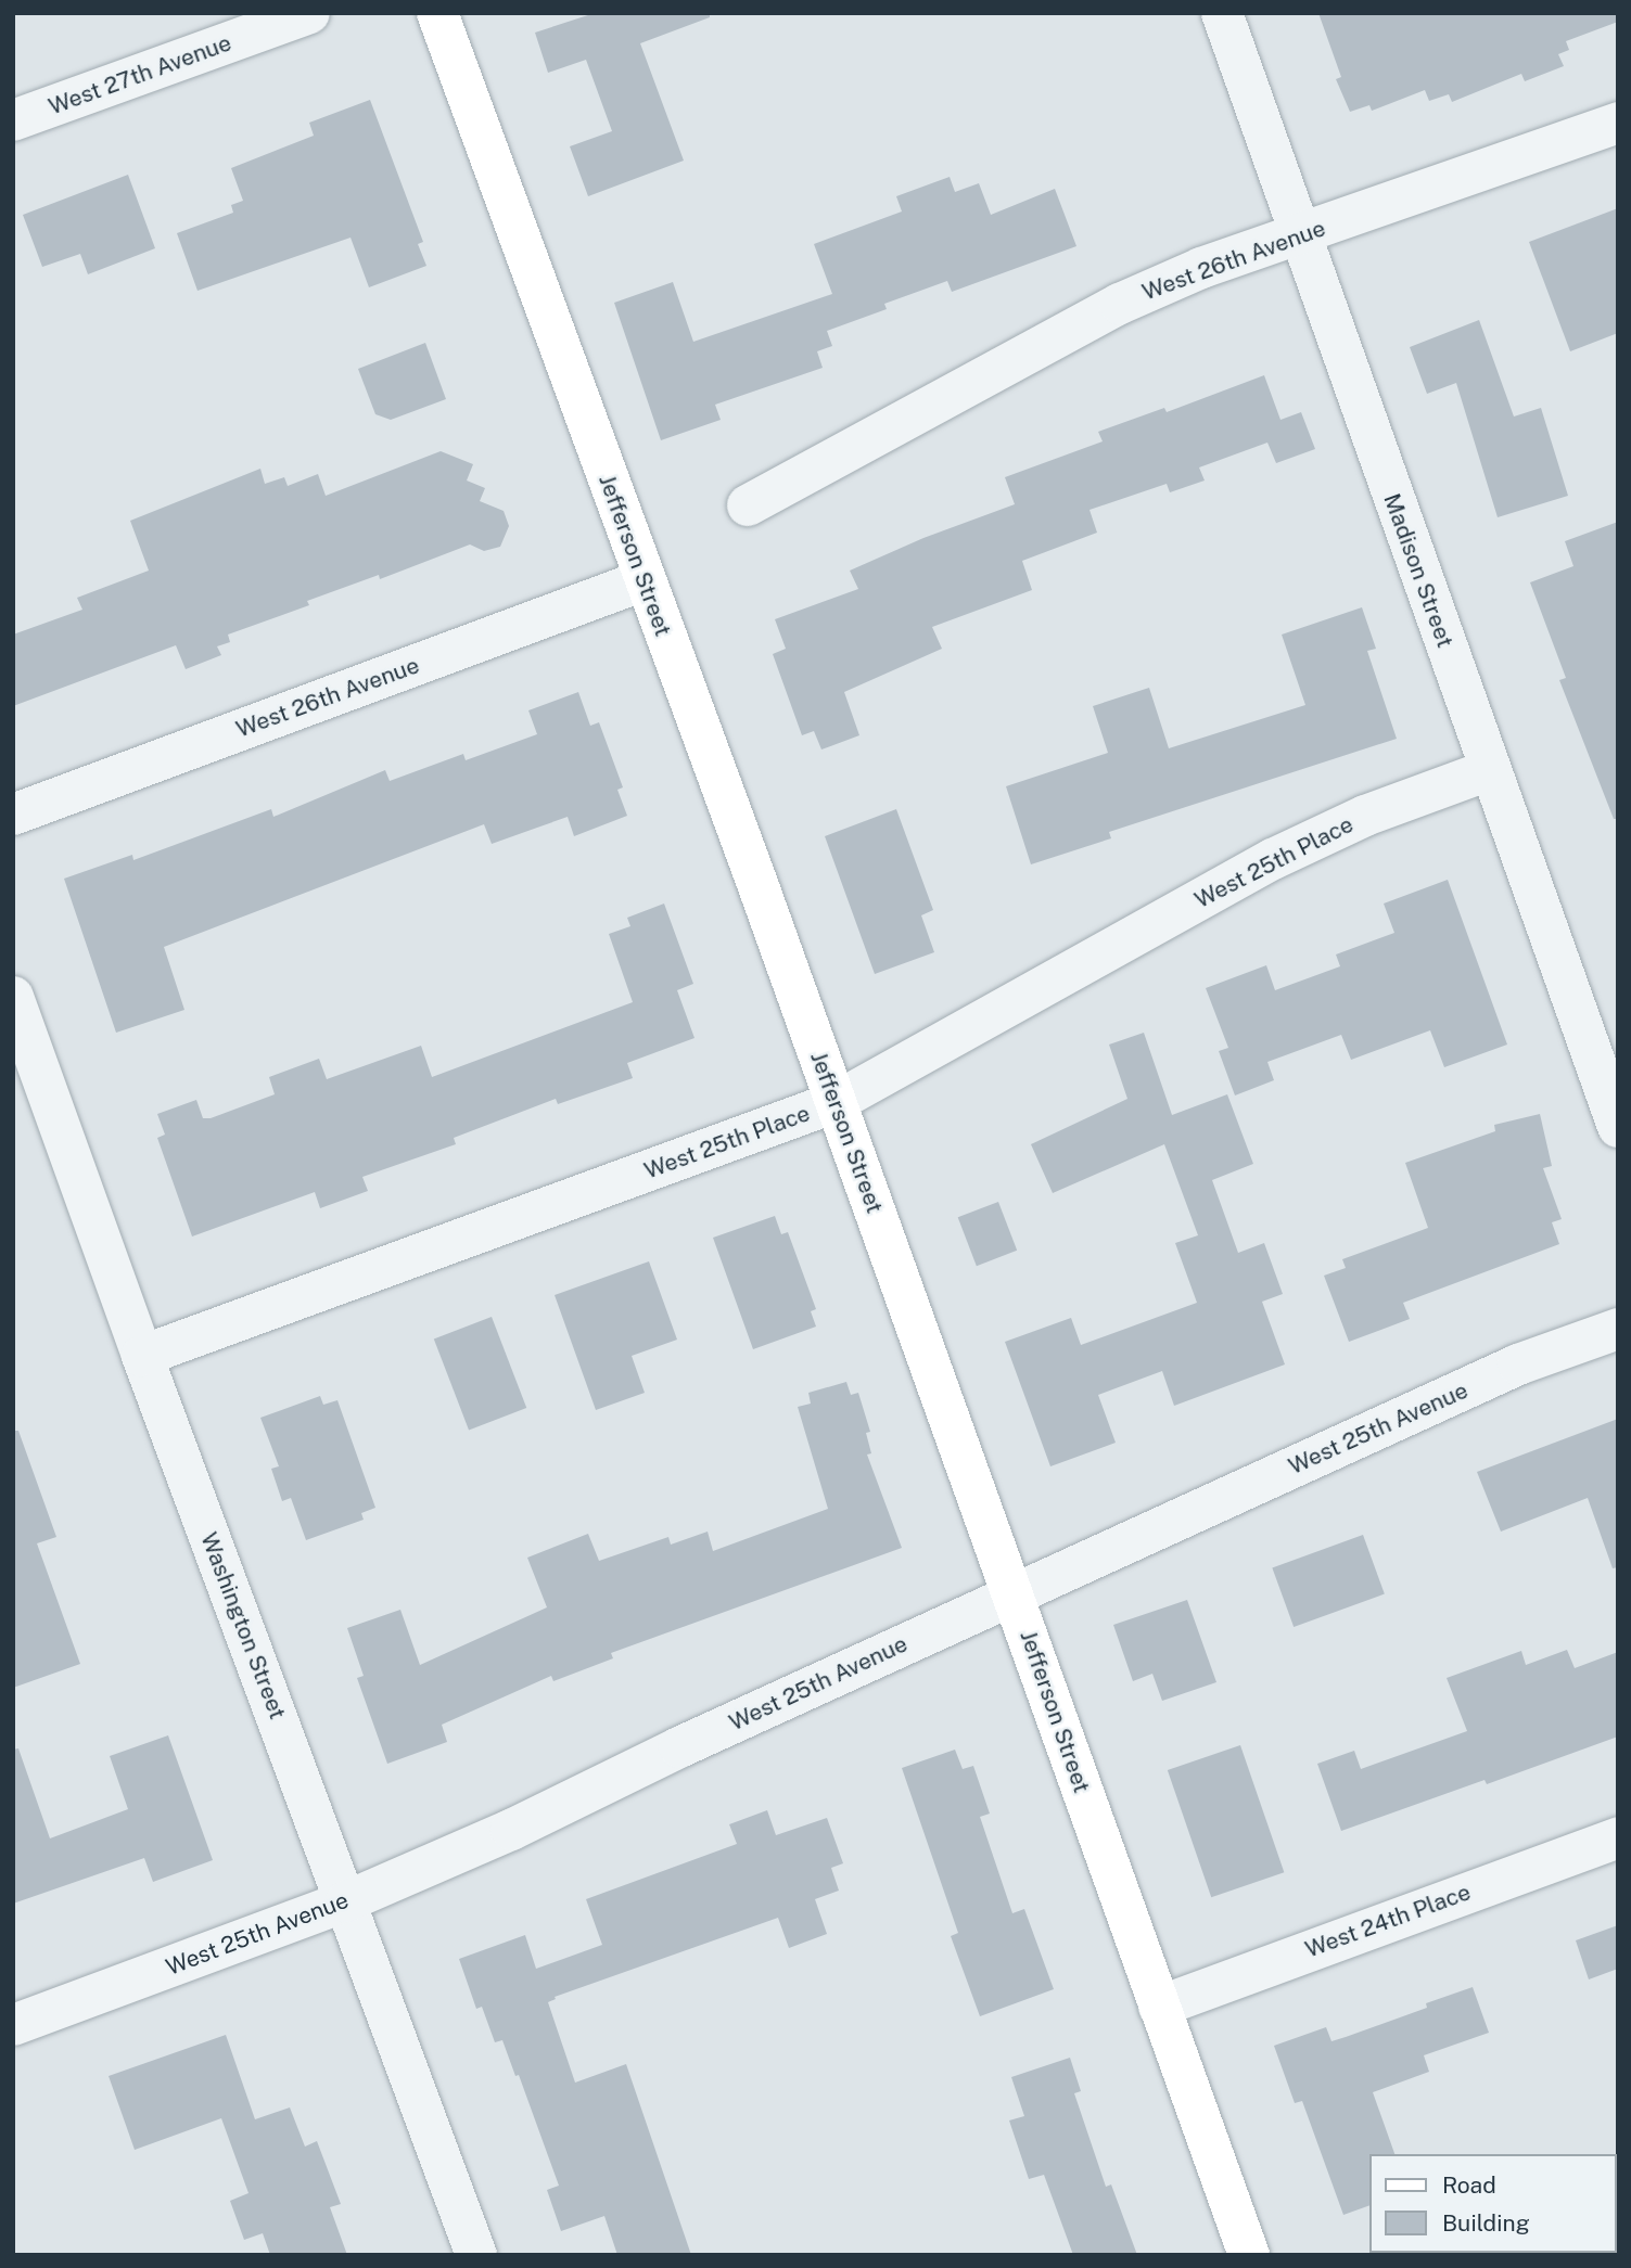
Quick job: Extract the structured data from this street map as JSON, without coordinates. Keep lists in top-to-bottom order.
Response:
{
  "streets": {
    "street": [
      "West 27th Avenue",
      "West 26th Avenue",
      "Jefferson Street",
      "Madison Street",
      "West 25th Place",
      "West 25th Avenue",
      "Washington Street",
      "West 24th Place"
    ]
  },
  "crossings": [
    ["West 26th Avenue", "Jefferson Street"],
    ["West 26th Avenue", "Madison Street"],
    ["Jefferson Street", "West 25th Place"],
    ["Jefferson Street", "West 25th Avenue"],
    ["Jefferson Street", "West 24th Place"],
    ["Madison Street", "West 25th Place"],
    ["West 25th Place", "Washington Street"],
    ["West 25th Avenue", "Washington Street"]
  ],
  "legend": ["Road", "Building"]
}
